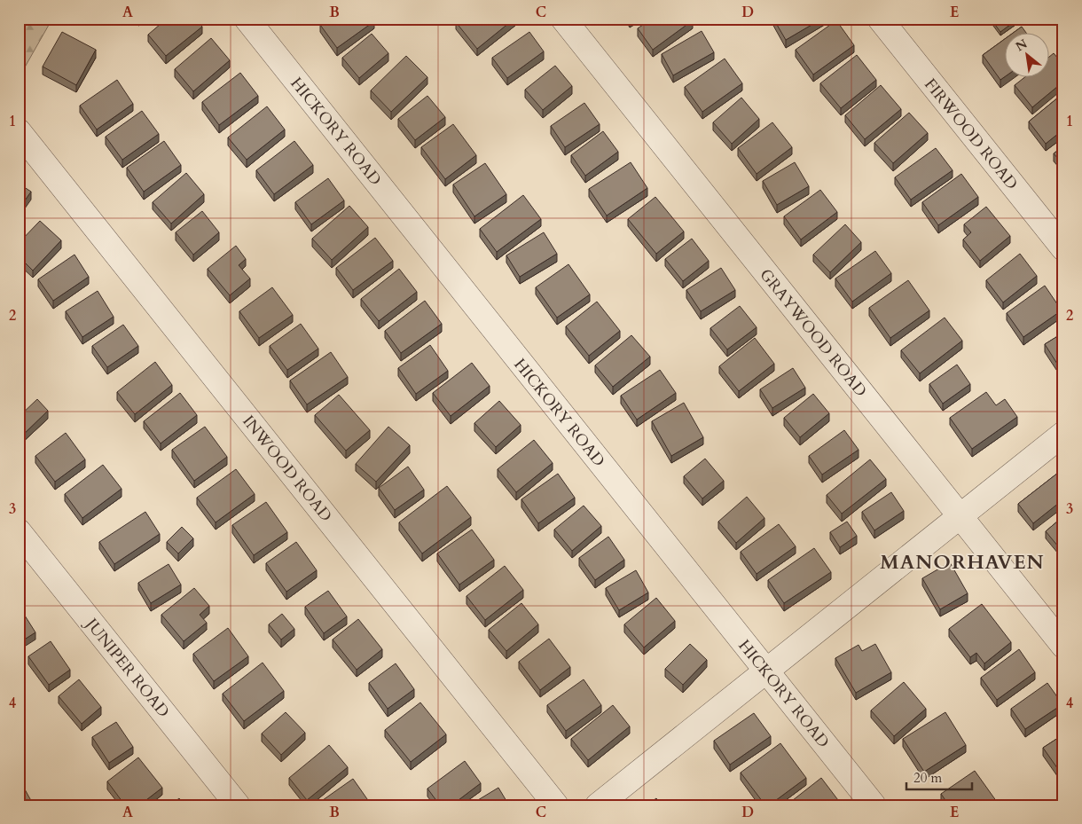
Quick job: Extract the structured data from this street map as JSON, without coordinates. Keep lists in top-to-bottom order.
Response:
{
  "streets": {
    "street": [
      "HICKORY ROAD",
      "FIRWOOD ROAD",
      "GRAYWOOD ROAD",
      "INWOOD ROAD",
      "JUNIPER ROAD"
    ]
  },
  "districts": ["MANORHAVEN"],
  "scale_bar": "20 m",
  "north": "top left",
  "grid": {
    "columns": [
      "A",
      "B",
      "C",
      "D",
      "E"
    ],
    "rows": [
      "1",
      "2",
      "3",
      "4"
    ]
  }
}
